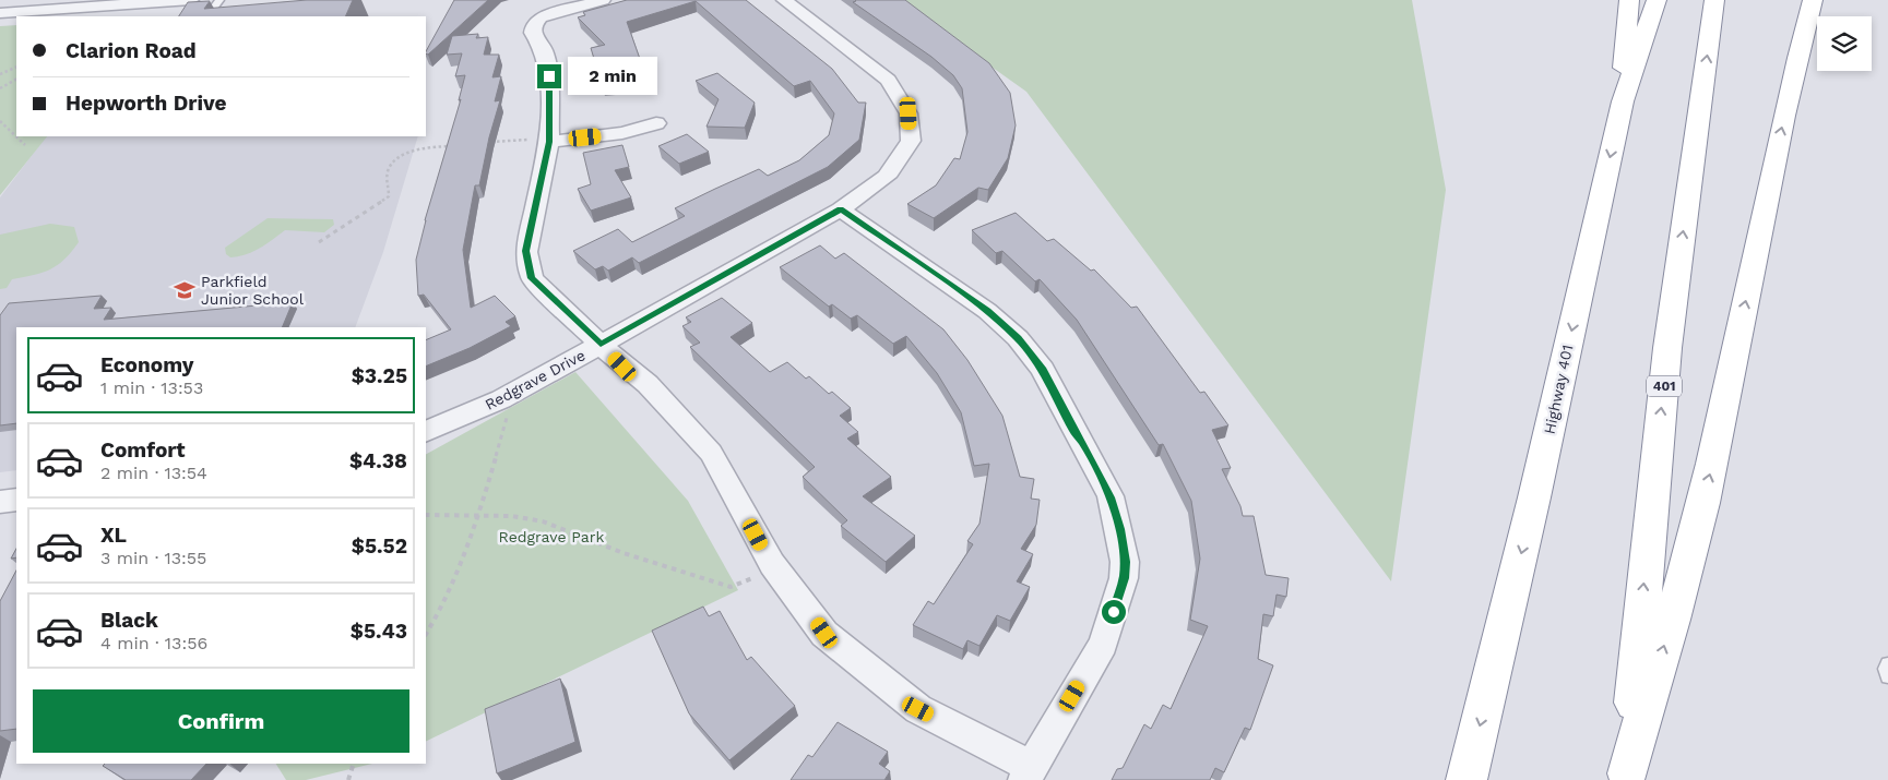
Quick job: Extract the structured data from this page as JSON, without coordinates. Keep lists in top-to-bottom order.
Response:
{
  "streets": {
    "highway": ["401", "Highway 401"],
    "street": ["Redgrave Drive"]
  },
  "parks": ["Redgrave Park"],
  "places": {
    "school or university": ["Parkfield Junior School"]
  },
  "page": {
    "banner": ["Clarion Road", "Hepworth Drive"],
    "bubble": "2 min",
    "list": [
      {
        "name": "Economy",
        "note": "1 min · 13:53",
        "value": "$3.25"
      },
      {
        "name": "Comfort",
        "note": "2 min · 13:54",
        "value": "$4.38"
      },
      {
        "name": "XL",
        "note": "3 min · 13:55",
        "value": "$5.52"
      },
      {
        "name": "Black",
        "note": "4 min · 13:56",
        "value": "$5.43"
      }
    ],
    "buttons": "Confirm"
  }
}
